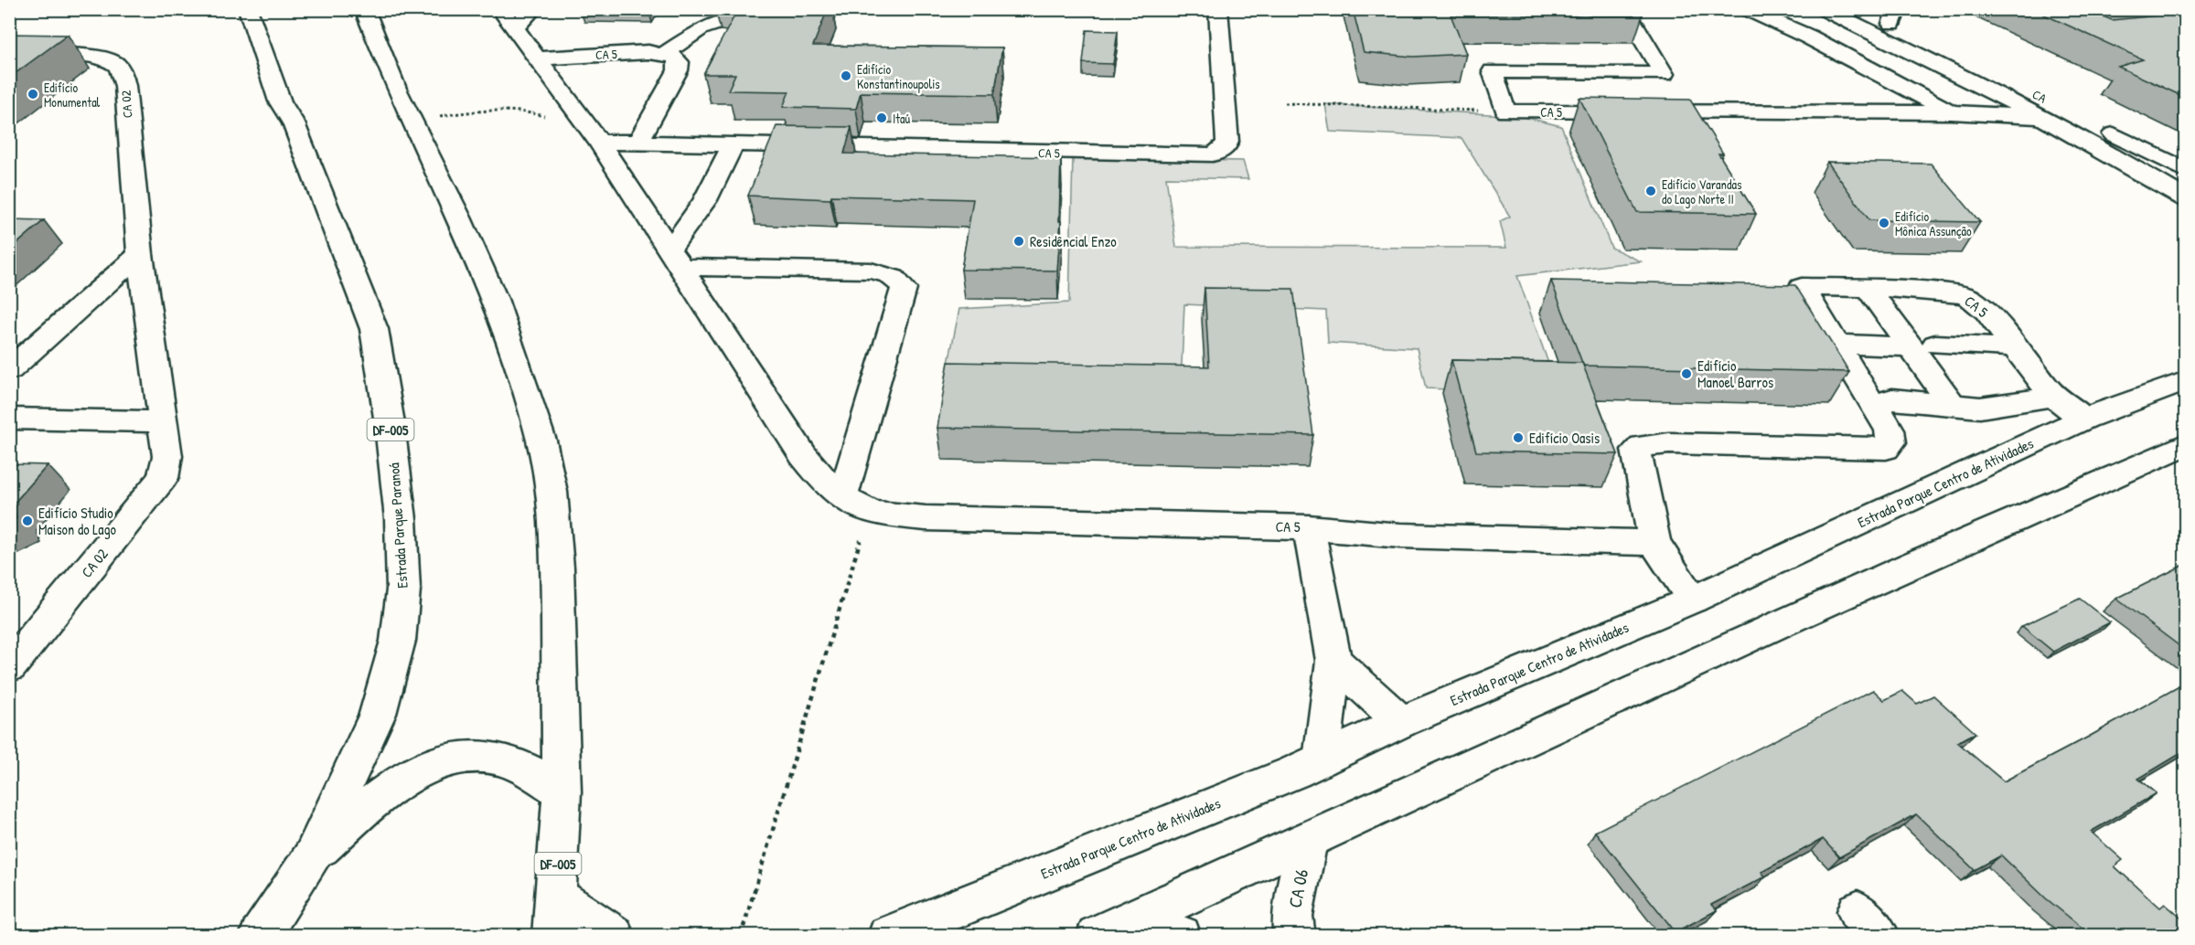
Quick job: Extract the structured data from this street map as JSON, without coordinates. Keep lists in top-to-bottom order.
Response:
{
  "streets": {
    "main road": [
      "CA 5",
      "CA",
      "CA 02",
      "DF-005",
      "Estrada Parque Centro de Atividades",
      "Estrada Parque Paranoá",
      "CA 06"
    ]
  },
  "crossings": [
    ["CA 5", "Estrada Parque Centro de Atividades"]
  ],
  "places": [
    "Edifício Konstantinoupolis",
    "Edifício Monumental",
    "Itaú",
    "Edifício Varandas do Lago Norte II",
    "Edifício Mônica Assunção",
    "Residêncial Enzo",
    "Edifício Manoel Barros",
    "Edifício Oasis",
    "Edifício Studio Maison do Lago"
  ]
}
